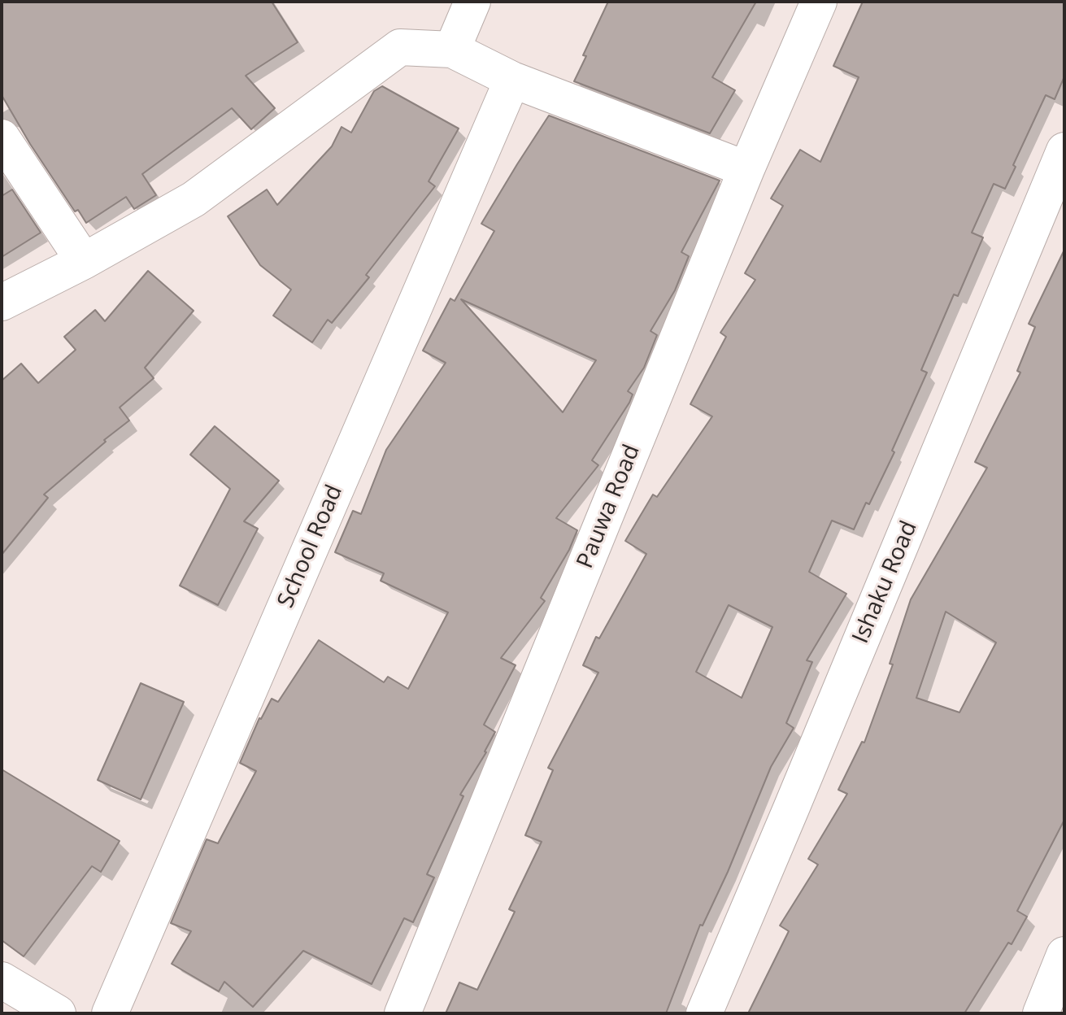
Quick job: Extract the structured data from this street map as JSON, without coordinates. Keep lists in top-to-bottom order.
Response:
{
  "streets": {
    "street": ["Pauwa Road", "School Road", "Ishaku Road"]
  }
}
